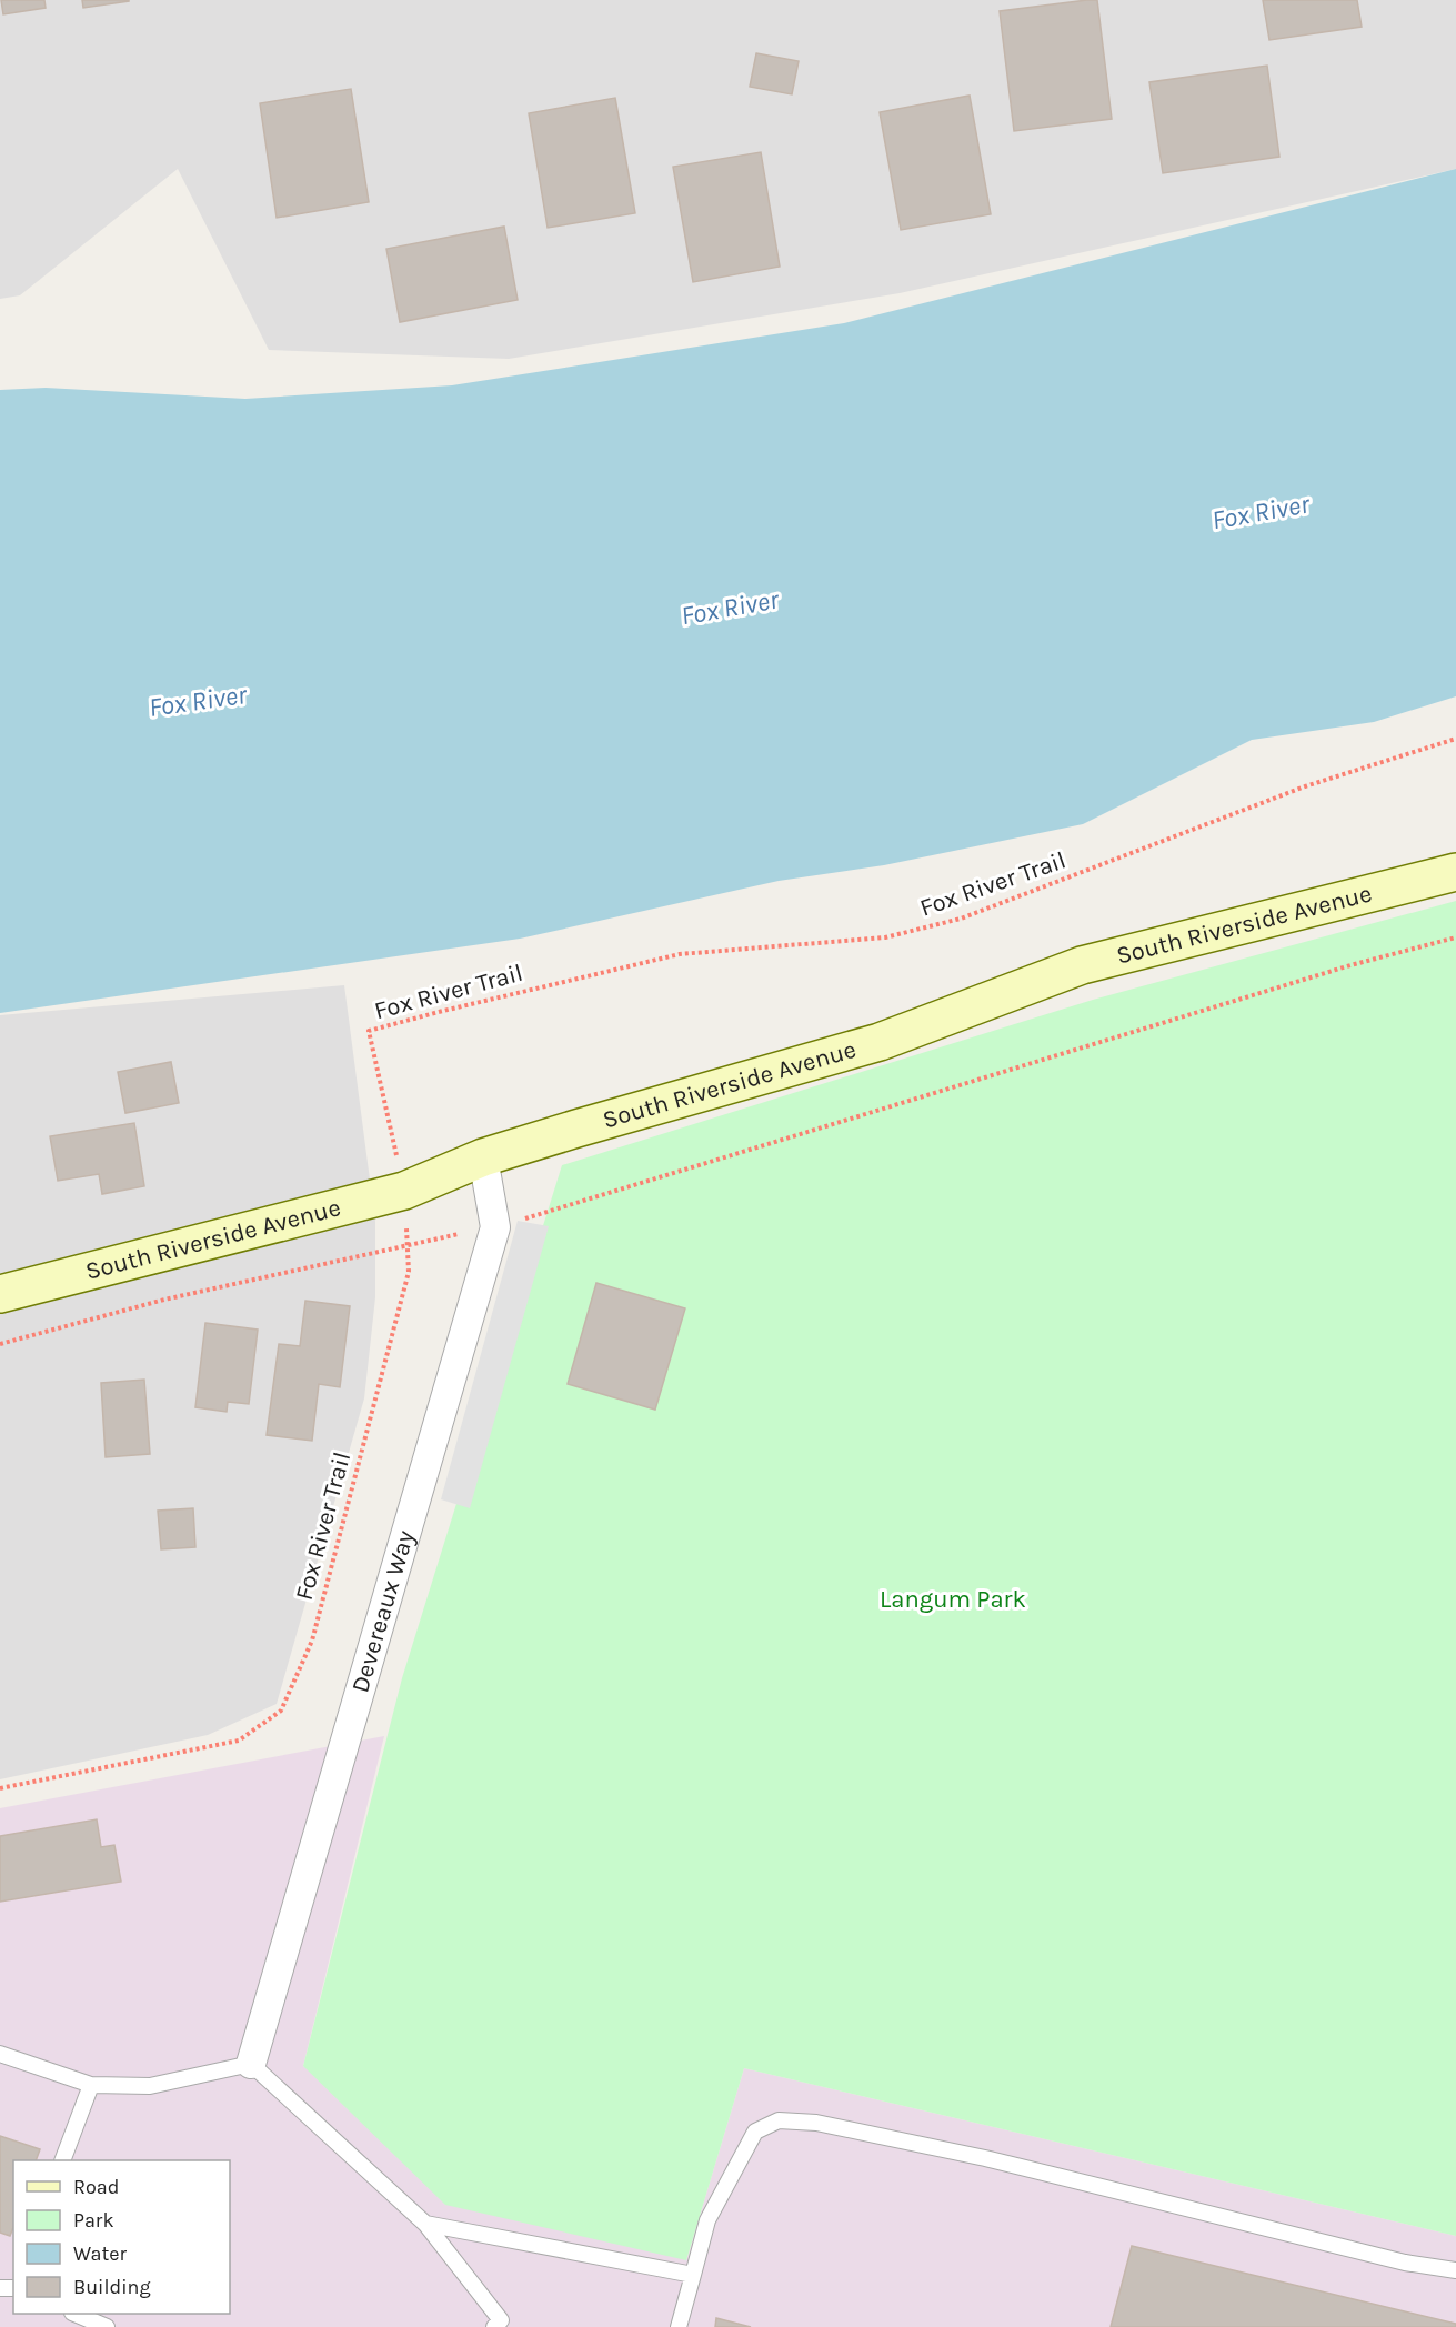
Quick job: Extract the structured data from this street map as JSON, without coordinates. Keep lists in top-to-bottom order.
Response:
{
  "streets": {
    "main road": ["South Riverside Avenue"],
    "street": ["Devereaux Way"],
    "path": ["Fox River Trail"]
  },
  "crossings": [
    ["Fox River Trail", "South Riverside Avenue"],
    ["South Riverside Avenue", "Devereaux Way"]
  ],
  "water": ["Fox River"],
  "parks": ["Langum Park"],
  "legend": [
    "Road",
    "Park",
    "Water",
    "Building"
  ]
}
